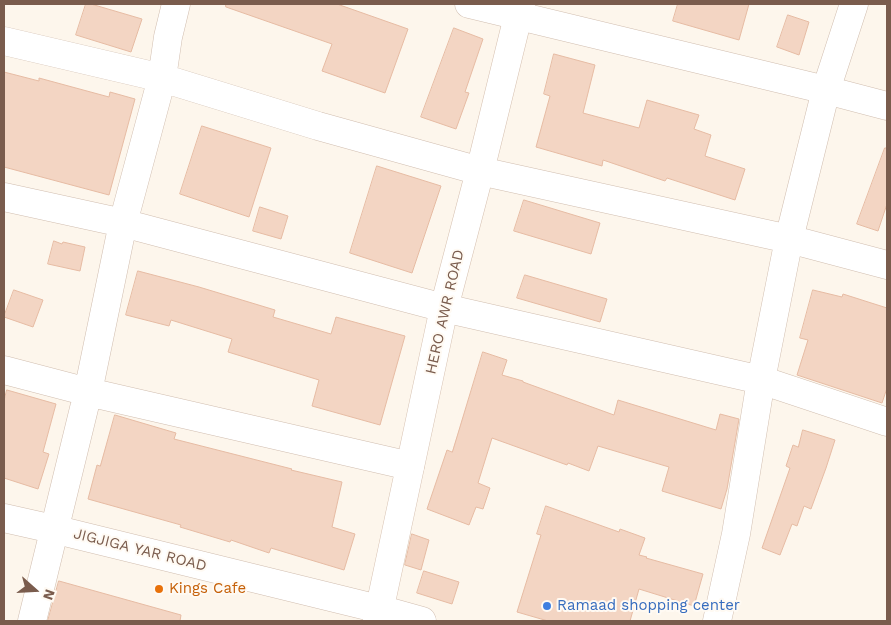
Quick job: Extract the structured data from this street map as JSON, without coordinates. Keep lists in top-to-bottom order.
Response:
{
  "streets": {
    "street": ["HERO AWR ROAD", "JIGJIGA YAR ROAD"]
  },
  "crossings": [
    ["HERO AWR ROAD", "JIGJIGA YAR ROAD"]
  ],
  "places": ["Kings Cafe", "Ramaad shopping center"],
  "north": "right"
}
